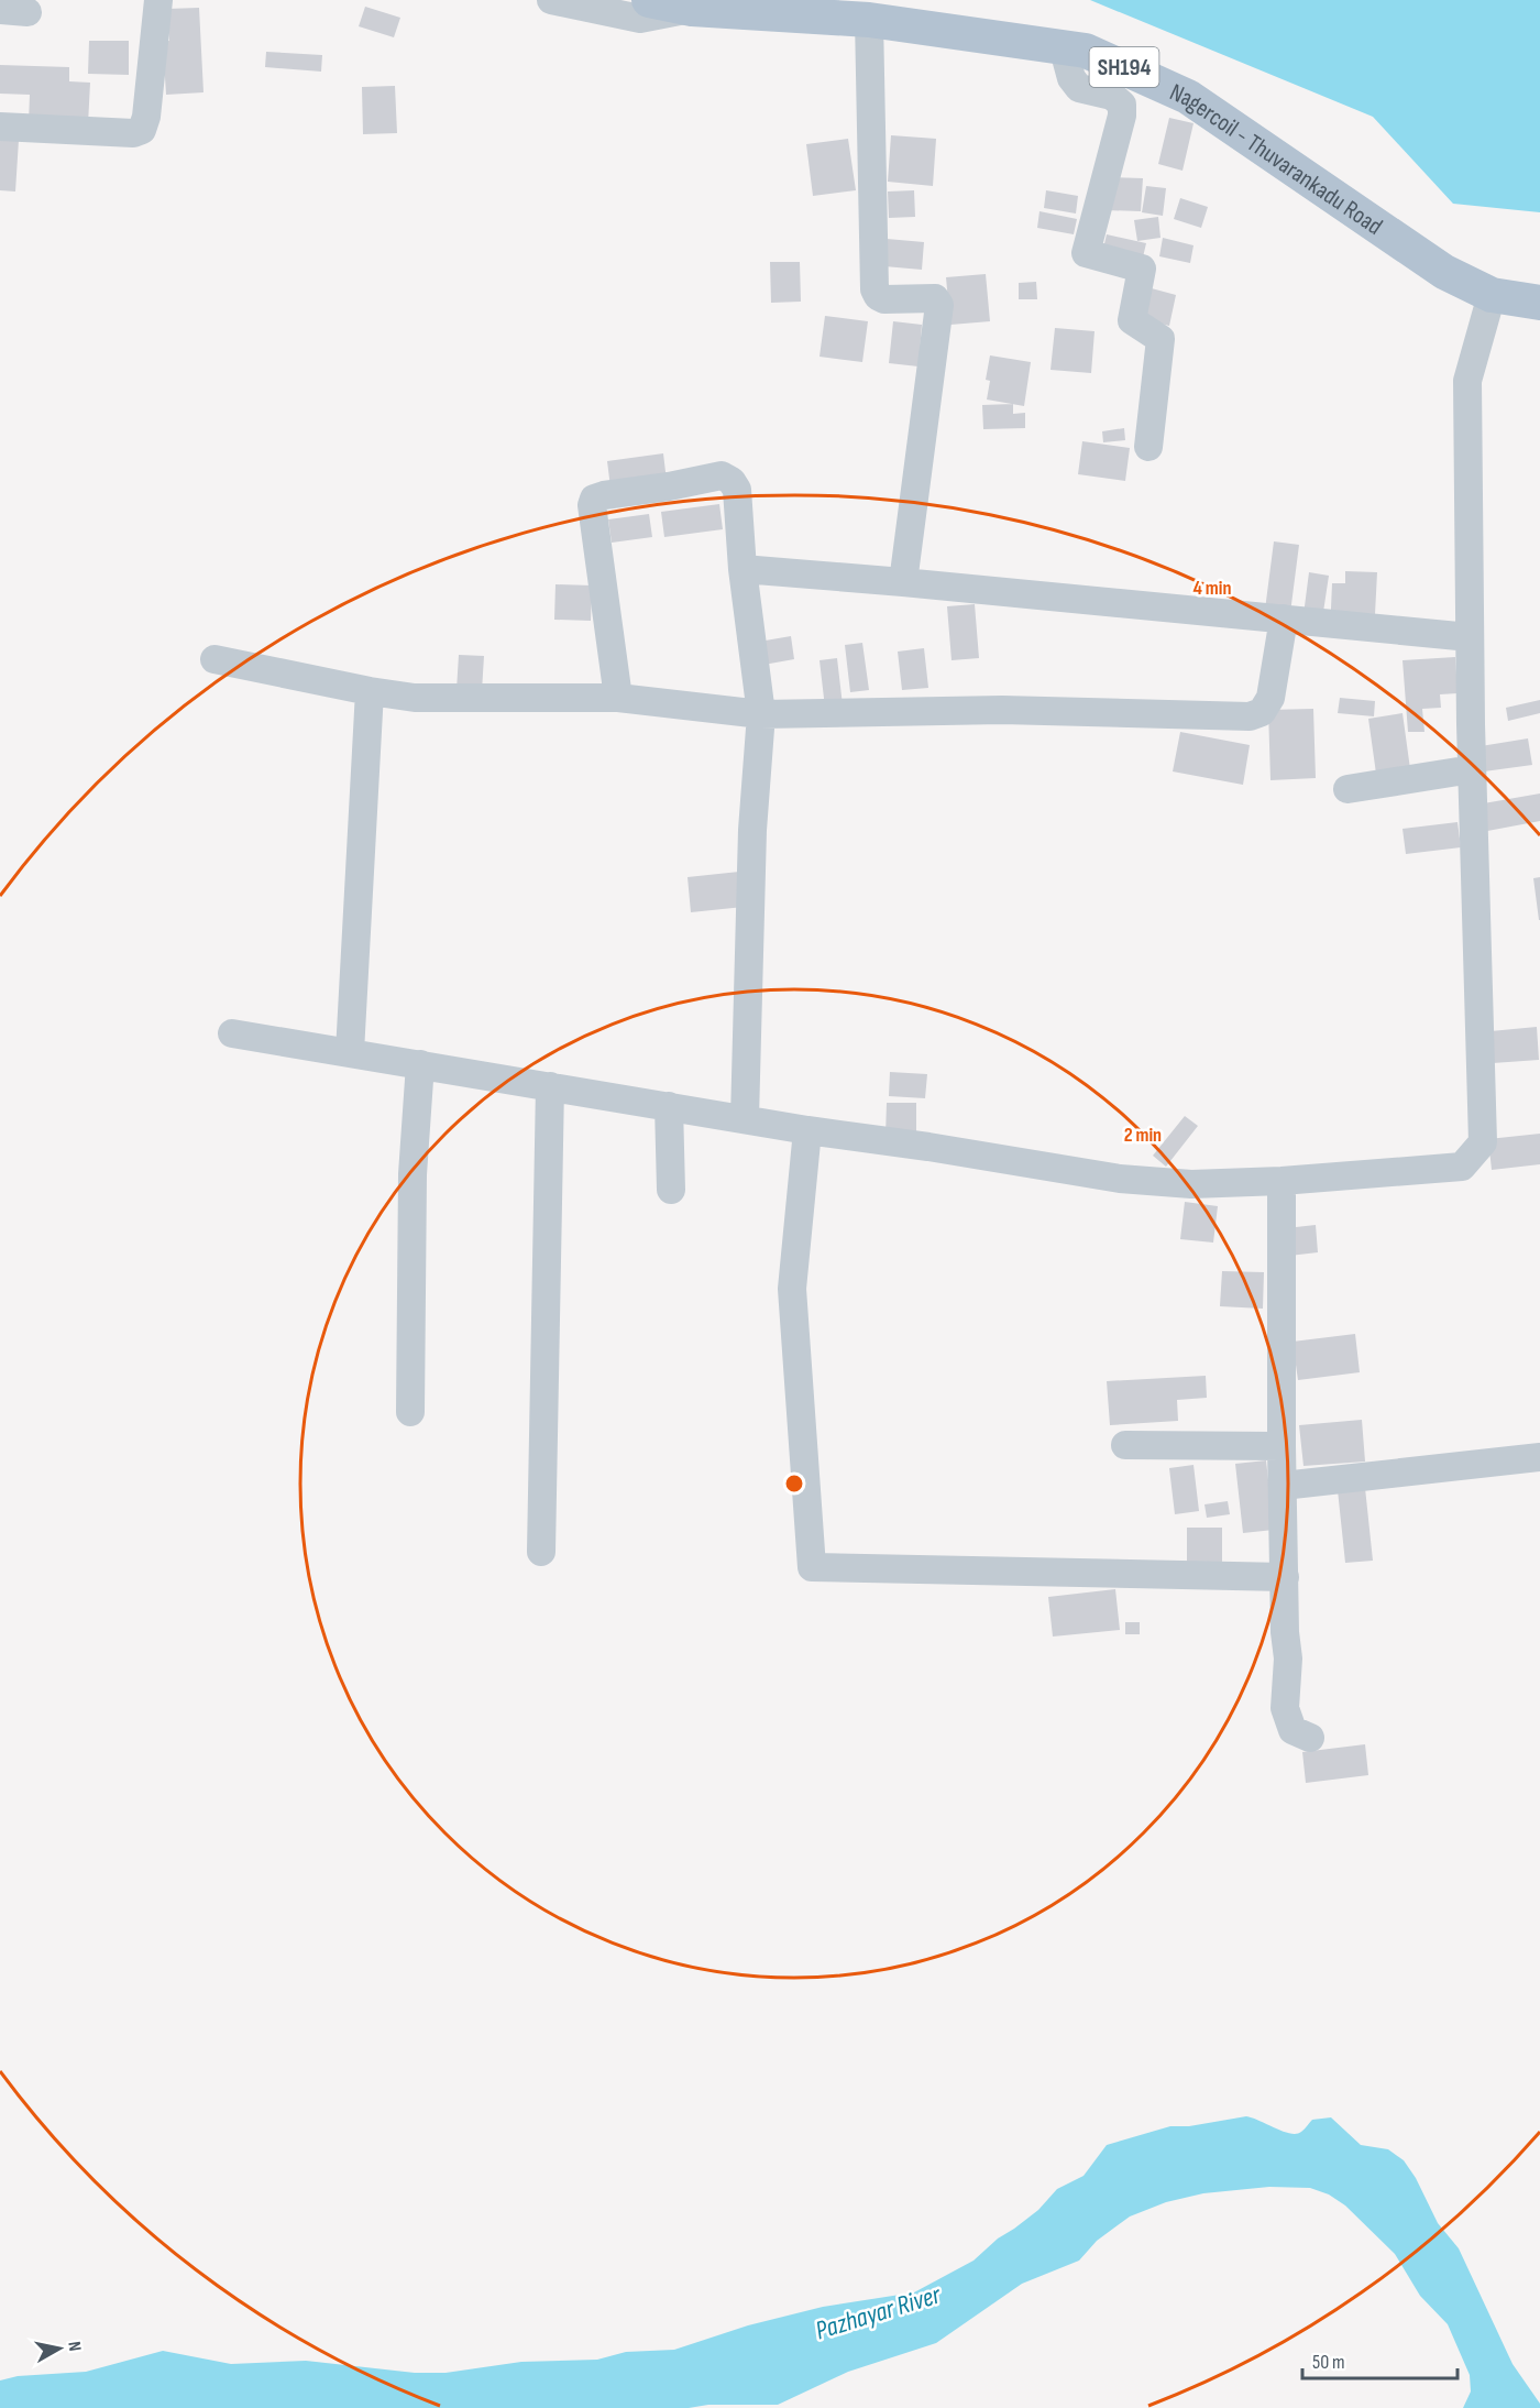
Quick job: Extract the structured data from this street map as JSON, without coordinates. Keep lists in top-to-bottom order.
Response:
{
  "streets": {
    "main road": ["SH194", "Nagercoil - Thuvarankadu Road"]
  },
  "water": ["Pazhayar River"],
  "scale_bar": "50 m",
  "north": "right",
  "rings": ["4 min", "2 min"]
}
